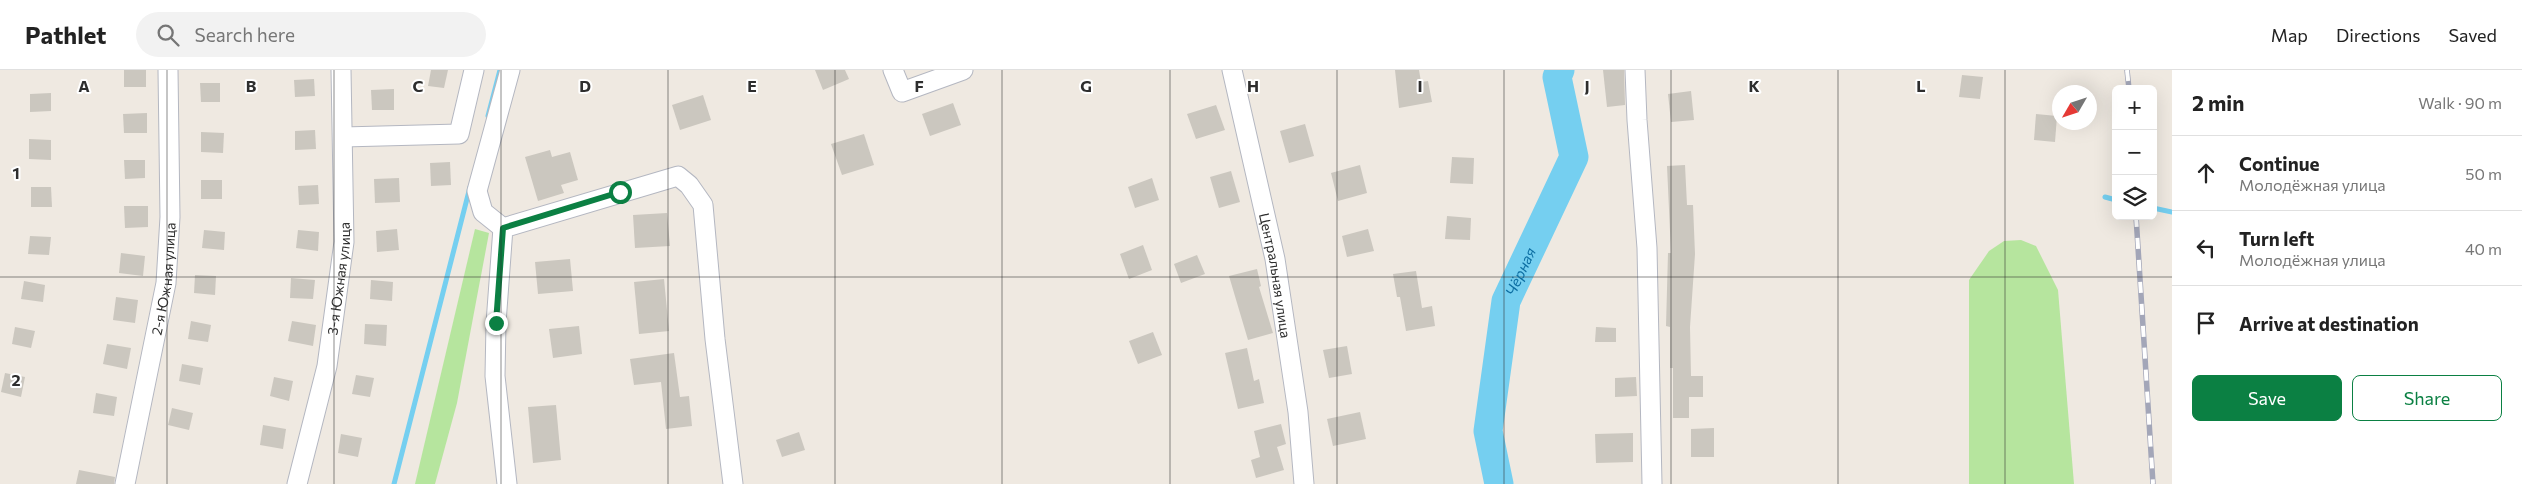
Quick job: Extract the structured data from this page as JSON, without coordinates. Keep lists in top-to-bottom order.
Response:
{
  "streets": {
    "street": ["Центральная улица", "2-я Южная улица", "3-я Южная улица"]
  },
  "water": ["Чёрная"],
  "north": "bottom left",
  "page": {
    "header": "Pathlet",
    "search": "Search here",
    "nav": ["Map", "Directions", "Saved"],
    "heading": ["2 min", "Walk · 90 m"],
    "map_buttons": ["+", "−"],
    "list": [
      ["Continue", "Молодёжная улица", "50 m"],
      ["Turn left", "Молодёжная улица", "40 m"],
      "Arrive at destination"
    ],
    "buttons": ["Save", "Share"]
  },
  "grid": {
    "columns": [
      "A",
      "B",
      "C",
      "D",
      "E",
      "F",
      "G",
      "H",
      "I",
      "J",
      "K",
      "L"
    ],
    "rows": ["1", "2"]
  }
}
